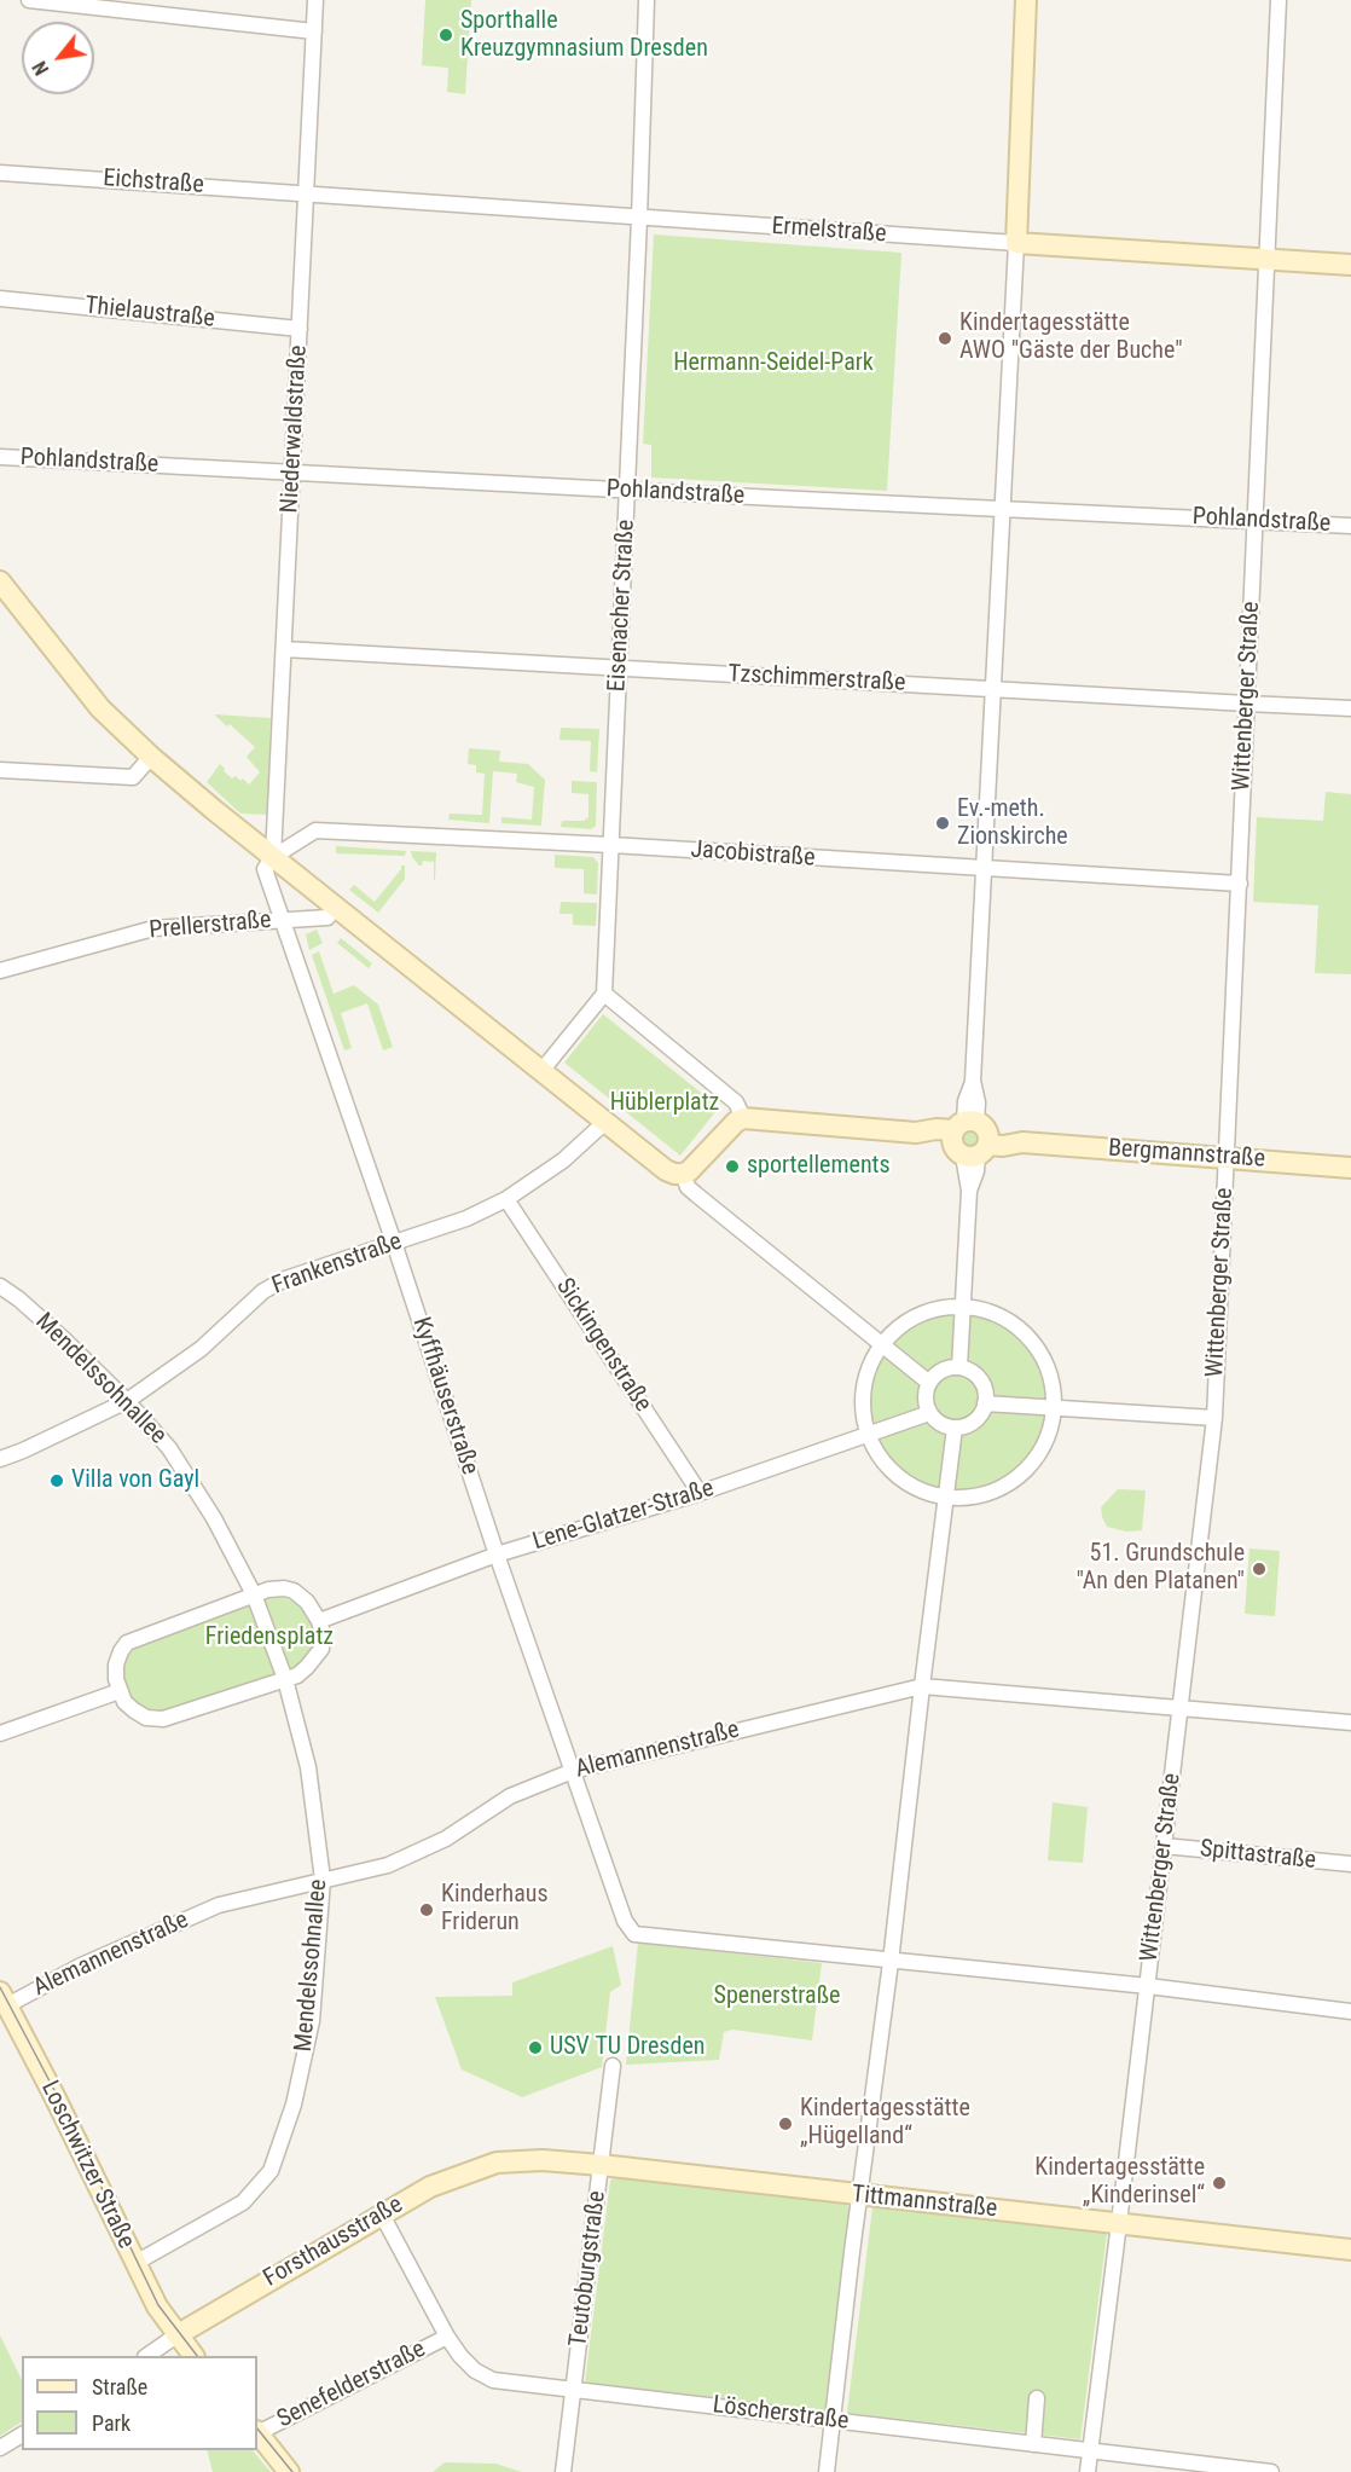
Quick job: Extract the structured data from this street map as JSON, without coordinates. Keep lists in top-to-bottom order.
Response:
{
  "streets": {
    "street": [
      "Eichstraße",
      "Ermelstraße",
      "Thielaustraße",
      "Niederwaldstraße",
      "Pohlandstraße",
      "Eisenacher Straße",
      "Tzschimmerstraße",
      "Wittenberger Straße",
      "Jacobistraße",
      "Prellerstraße",
      "Bergmannstraße",
      "Frankenstraße",
      "Sickingenstraße",
      "Mendelssohnallee",
      "Kyffhäuserstraße",
      "Lene-Glatzer-Straße",
      "Alemannenstraße",
      "Spittastraße",
      "Loschwitzer Straße",
      "Tittmannstraße",
      "Forsthausstraße",
      "Teutoburgstraße",
      "Senefelderstraße",
      "Löscherstraße"
    ]
  },
  "crossings": [
    ["Eichstraße", "Ermelstraße"],
    ["Eichstraße", "Niederwaldstraße"],
    ["Ermelstraße", "Niederwaldstraße"],
    ["Ermelstraße", "Eisenacher Straße"],
    ["Ermelstraße", "Wittenberger Straße"],
    ["Thielaustraße", "Niederwaldstraße"],
    ["Niederwaldstraße", "Pohlandstraße"],
    ["Niederwaldstraße", "Tzschimmerstraße"],
    ["Niederwaldstraße", "Jacobistraße"],
    ["Niederwaldstraße", "Kyffhäuserstraße"],
    ["Pohlandstraße", "Eisenacher Straße"],
    ["Pohlandstraße", "Wittenberger Straße"],
    ["Eisenacher Straße", "Tzschimmerstraße"],
    ["Eisenacher Straße", "Jacobistraße"],
    ["Tzschimmerstraße", "Wittenberger Straße"],
    ["Wittenberger Straße", "Jacobistraße"],
    ["Wittenberger Straße", "Bergmannstraße"],
    ["Wittenberger Straße", "Alemannenstraße"],
    ["Wittenberger Straße", "Spittastraße"],
    ["Wittenberger Straße", "Tittmannstraße"],
    ["Wittenberger Straße", "Löscherstraße"],
    ["Jacobistraße", "Kyffhäuserstraße"],
    ["Prellerstraße", "Kyffhäuserstraße"],
    ["Frankenstraße", "Sickingenstraße"],
    ["Frankenstraße", "Mendelssohnallee"],
    ["Frankenstraße", "Kyffhäuserstraße"],
    ["Sickingenstraße", "Lene-Glatzer-Straße"],
    ["Mendelssohnallee", "Alemannenstraße"],
    ["Mendelssohnallee", "Loschwitzer Straße"],
    ["Kyffhäuserstraße", "Lene-Glatzer-Straße"],
    ["Kyffhäuserstraße", "Alemannenstraße"],
    ["Alemannenstraße", "Loschwitzer Straße"],
    ["Loschwitzer Straße", "Forsthausstraße"],
    ["Tittmannstraße", "Forsthausstraße"],
    ["Tittmannstraße", "Teutoburgstraße"],
    ["Forsthausstraße", "Löscherstraße"],
    ["Teutoburgstraße", "Löscherstraße"],
    ["Senefelderstraße", "Löscherstraße"]
  ],
  "parks": [
    "Hermann-Seidel-Park",
    "Hüblerplatz",
    "Friedensplatz",
    "Spenerstraße"
  ],
  "places": [
    "Sporthalle Kreuzgymnasium Dresden",
    "Kindertagesstätte AWO \"Gäste der Buche\"",
    "Ev.-meth. Zionskirche",
    "sportellements",
    "Villa von Gayl",
    "51. Grundschule \"An den Platanen\"",
    "Kinderhaus Friderun",
    "USV TU Dresden",
    "Kindertagesstätte „Hügelland“",
    "Kindertagesstätte „Kinderinsel“"
  ],
  "legend": ["Straße", "Park"],
  "north": "bottom left"
}
